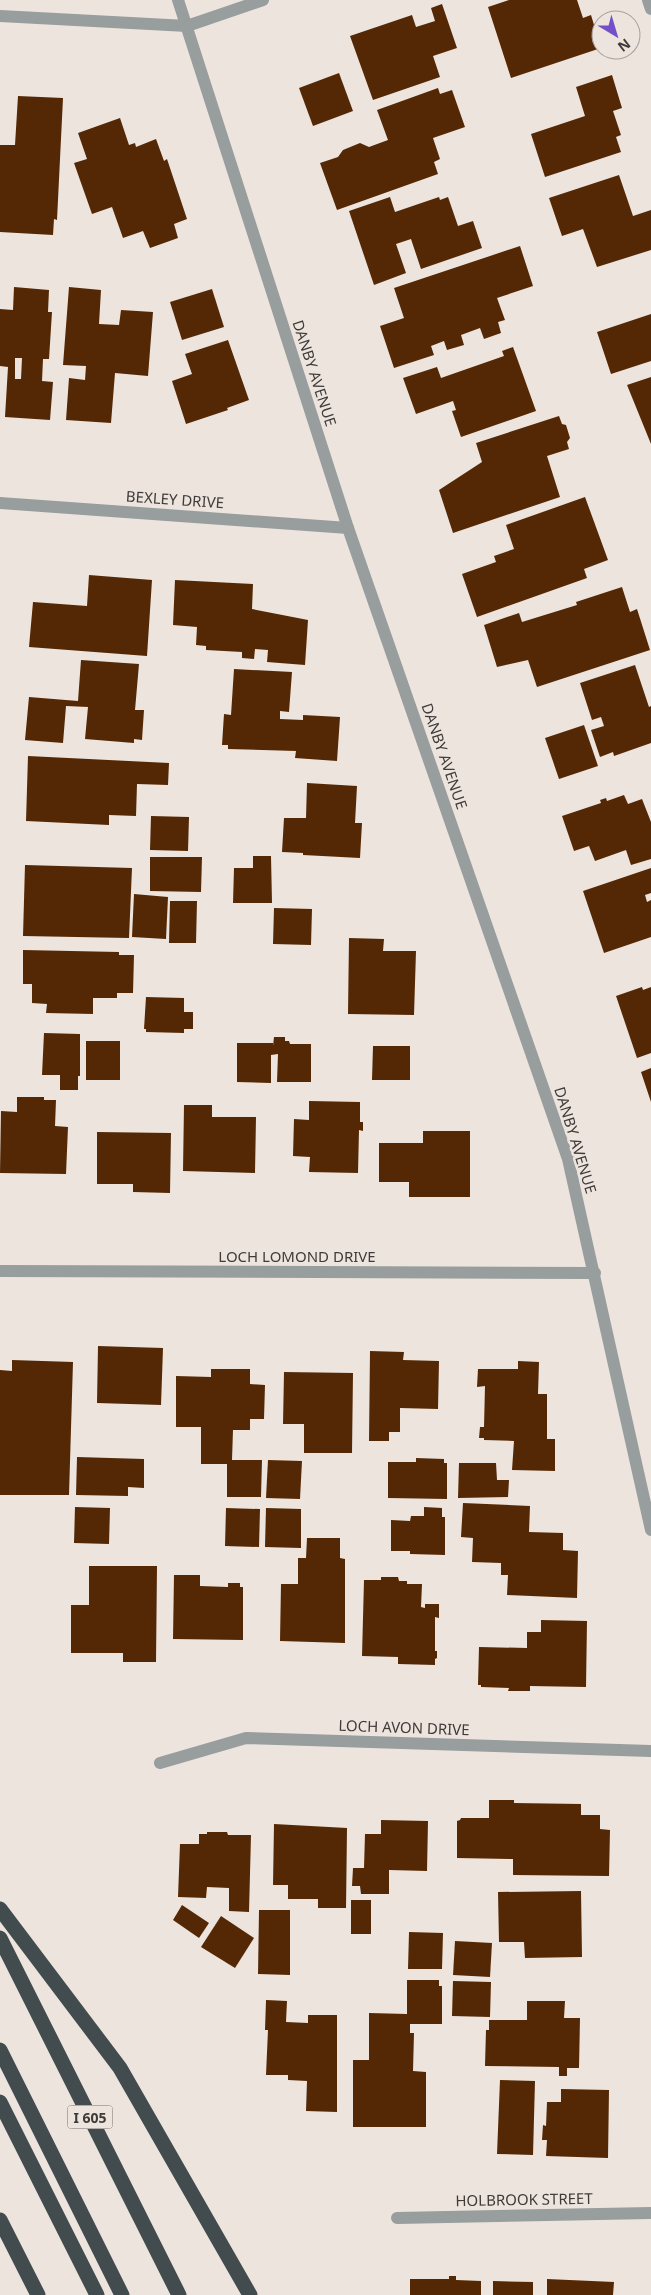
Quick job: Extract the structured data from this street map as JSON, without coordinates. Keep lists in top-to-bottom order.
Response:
{
  "streets": {
    "highway": ["I 605"],
    "street": [
      "DANBY AVENUE",
      "BEXLEY DRIVE",
      "LOCH LOMOND DRIVE",
      "LOCH AVON DRIVE",
      "HOLBROOK STREET"
    ]
  },
  "crossings": [
    ["DANBY AVENUE", "BEXLEY DRIVE"],
    ["DANBY AVENUE", "LOCH LOMOND DRIVE"]
  ],
  "north": "bottom right"
}
